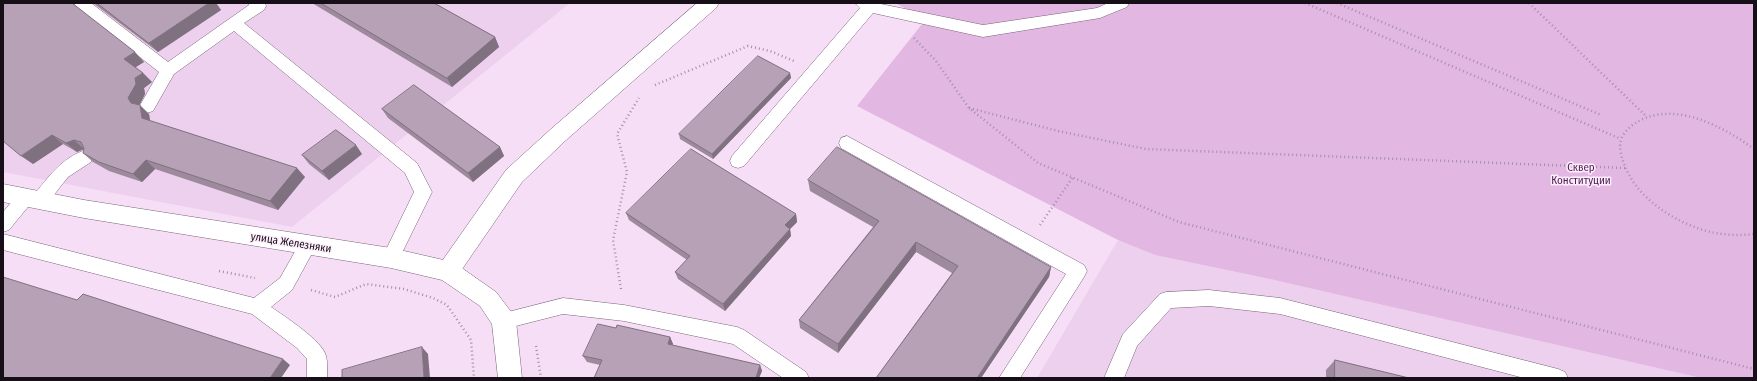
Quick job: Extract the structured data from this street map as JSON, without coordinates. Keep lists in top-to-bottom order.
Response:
{
  "streets": {
    "street": ["улица Железняки"]
  },
  "parks": ["Сквер Конституции"]
}
